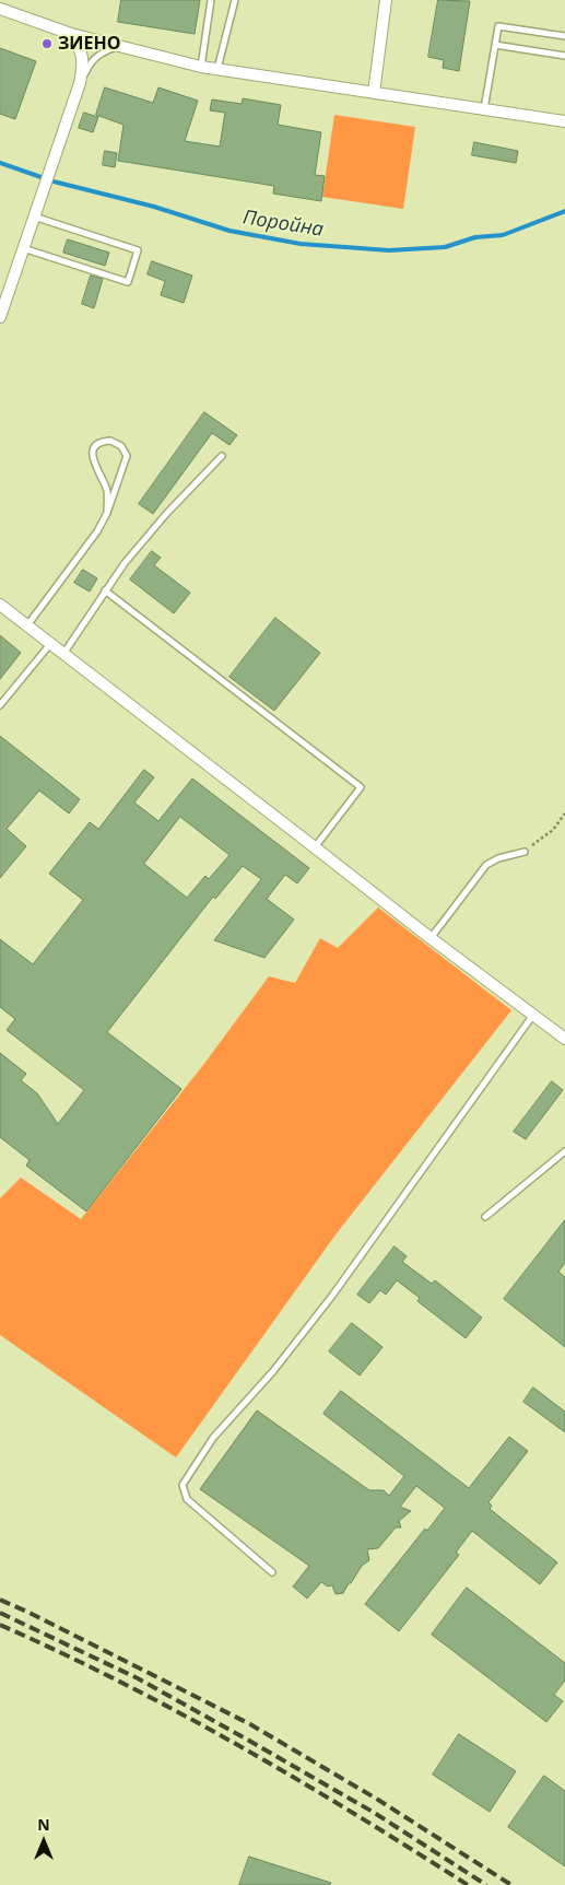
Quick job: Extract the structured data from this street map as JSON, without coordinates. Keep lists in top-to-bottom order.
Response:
{
  "water": ["Поройна"],
  "places": ["ЗИЕНО"],
  "north": "top"
}
